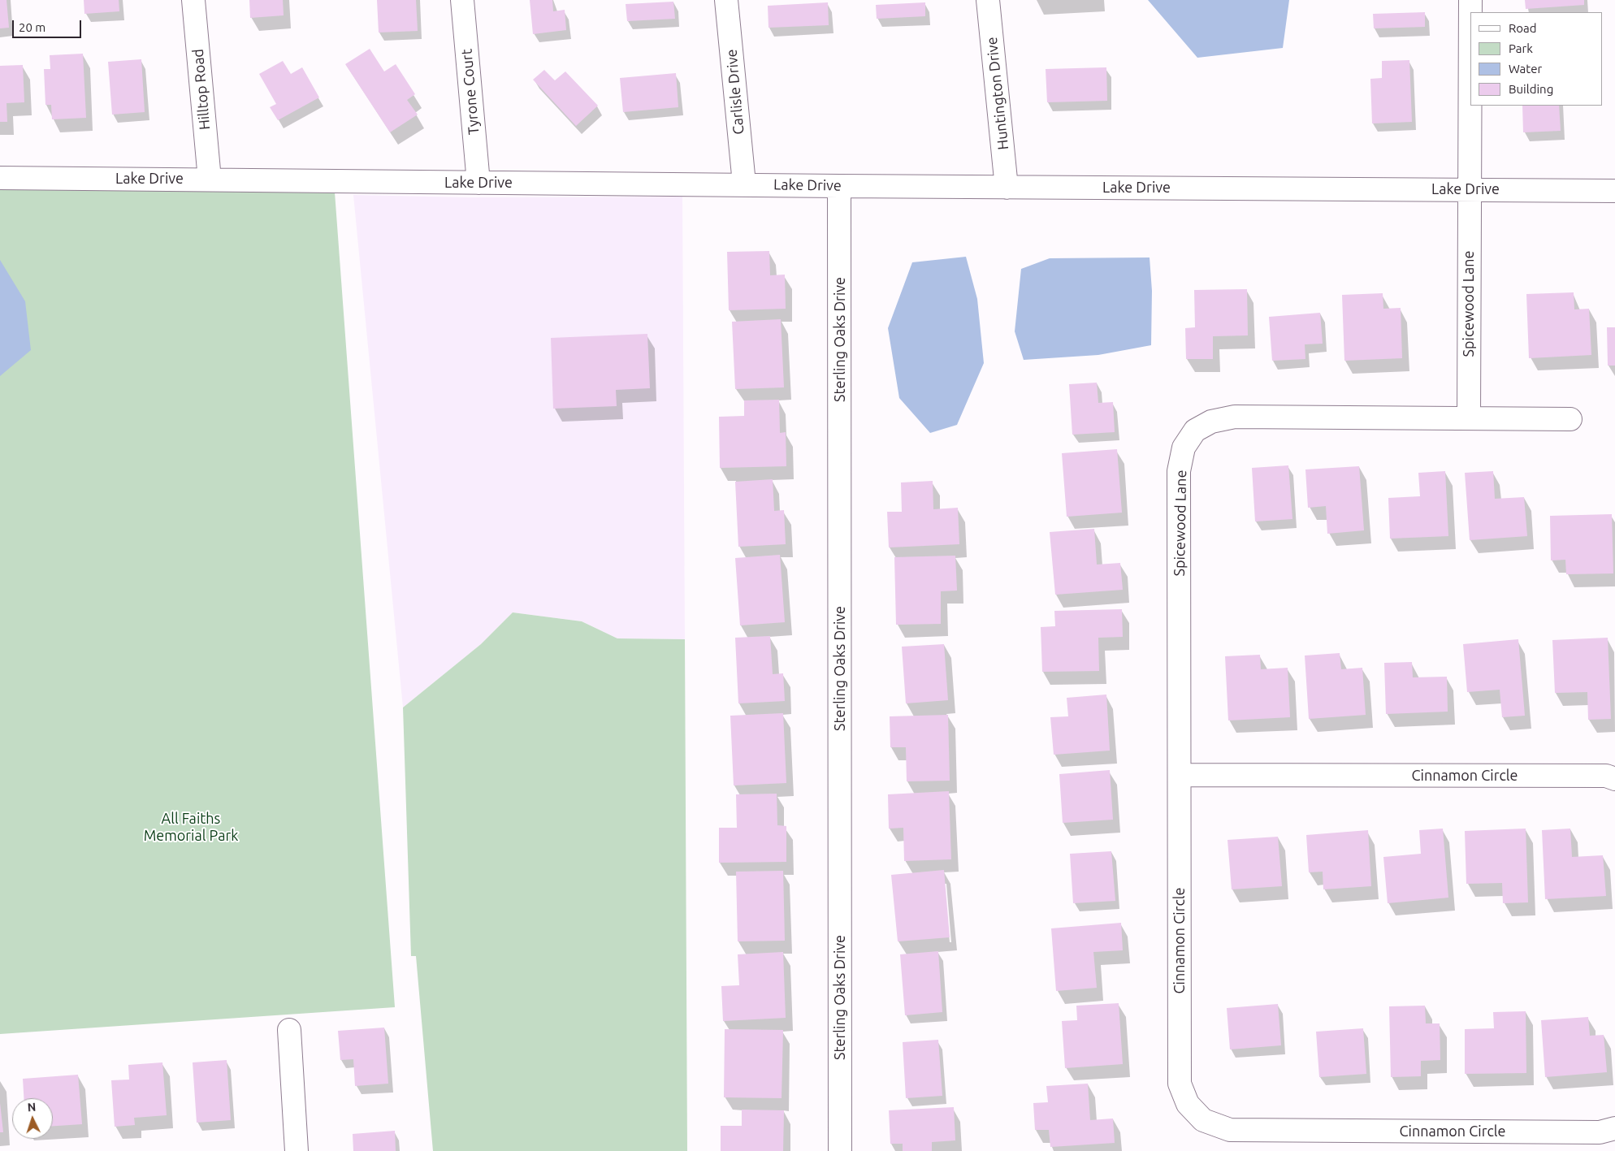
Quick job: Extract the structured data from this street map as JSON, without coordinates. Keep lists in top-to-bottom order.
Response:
{
  "streets": {
    "street": [
      "Hilltop Road",
      "Tyrone Court",
      "Carlisle Drive",
      "Huntington Drive",
      "Lake Drive",
      "Spicewood Lane",
      "Sterling Oaks Drive",
      "Cinnamon Circle"
    ]
  },
  "crossings": [
    ["Hilltop Road", "Lake Drive"],
    ["Tyrone Court", "Lake Drive"],
    ["Carlisle Drive", "Lake Drive"],
    ["Huntington Drive", "Lake Drive"],
    ["Lake Drive", "Spicewood Lane"],
    ["Lake Drive", "Sterling Oaks Drive"],
    ["Spicewood Lane", "Cinnamon Circle"]
  ],
  "parks": ["All Faiths Memorial Park"],
  "legend": [
    "Road",
    "Park",
    "Water",
    "Building"
  ],
  "scale_bar": "20 m",
  "north": "top"
}
